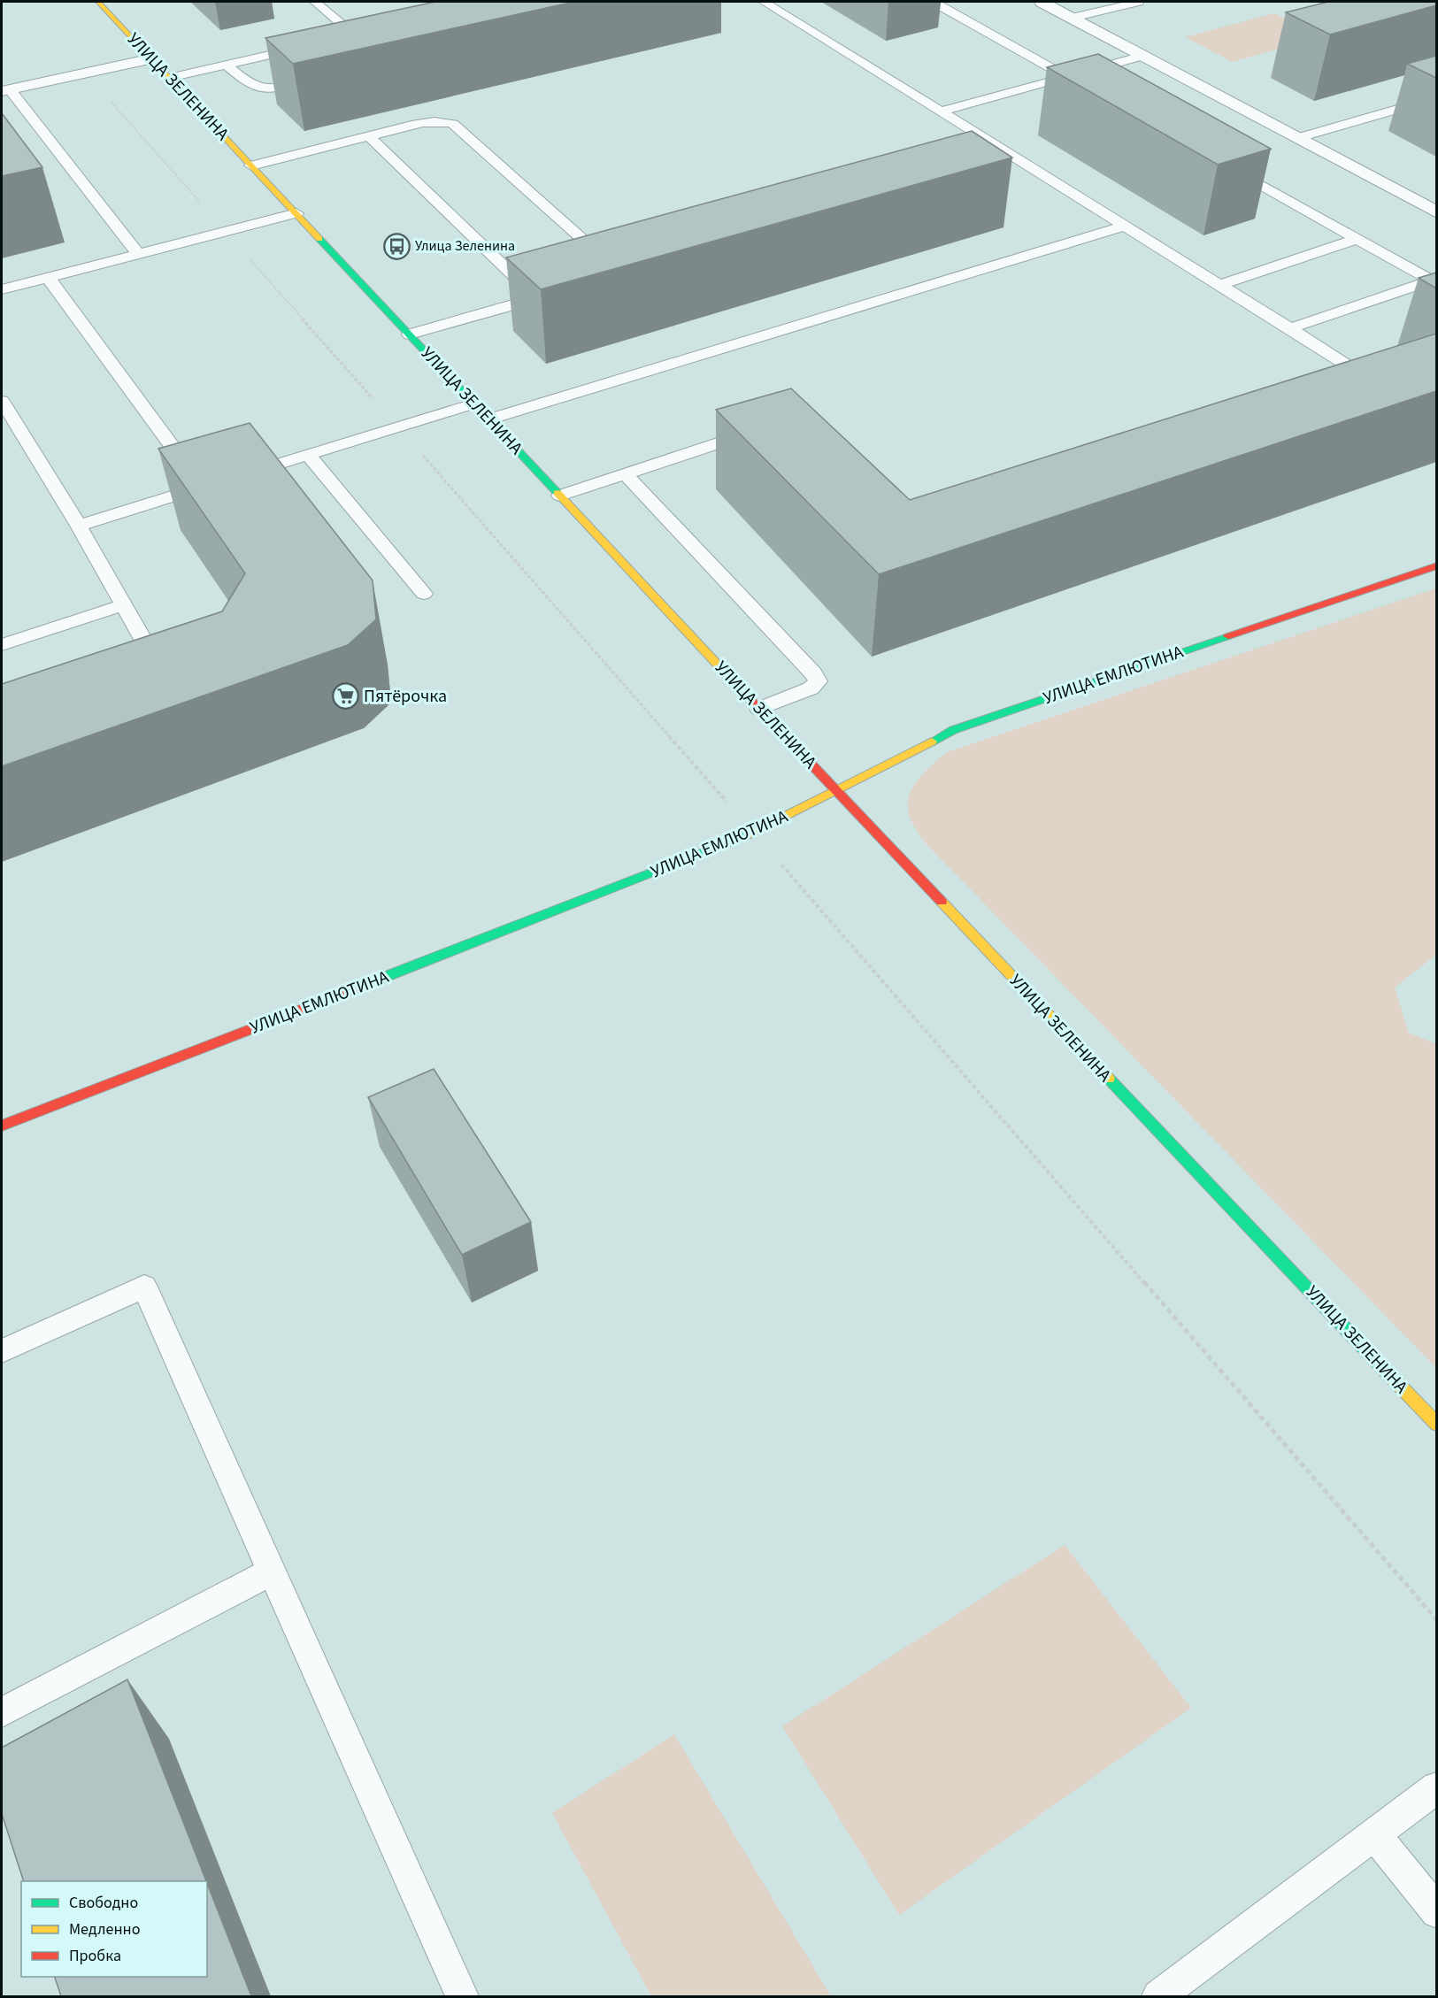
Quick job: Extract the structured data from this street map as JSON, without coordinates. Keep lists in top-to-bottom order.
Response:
{
  "streets": {
    "street": ["УЛИЦА ЗЕЛЕНИНА", "УЛИЦА ЕМЛЮТИНА"]
  },
  "crossings": [
    ["УЛИЦА ЗЕЛЕНИНА", "УЛИЦА ЕМЛЮТИНА"]
  ],
  "places": {
    "bus stop": ["Улица Зеленина"],
    "supermarket": ["Пятёрочка"]
  },
  "legend": ["Свободно", "Медленно", "Пробка"]
}
